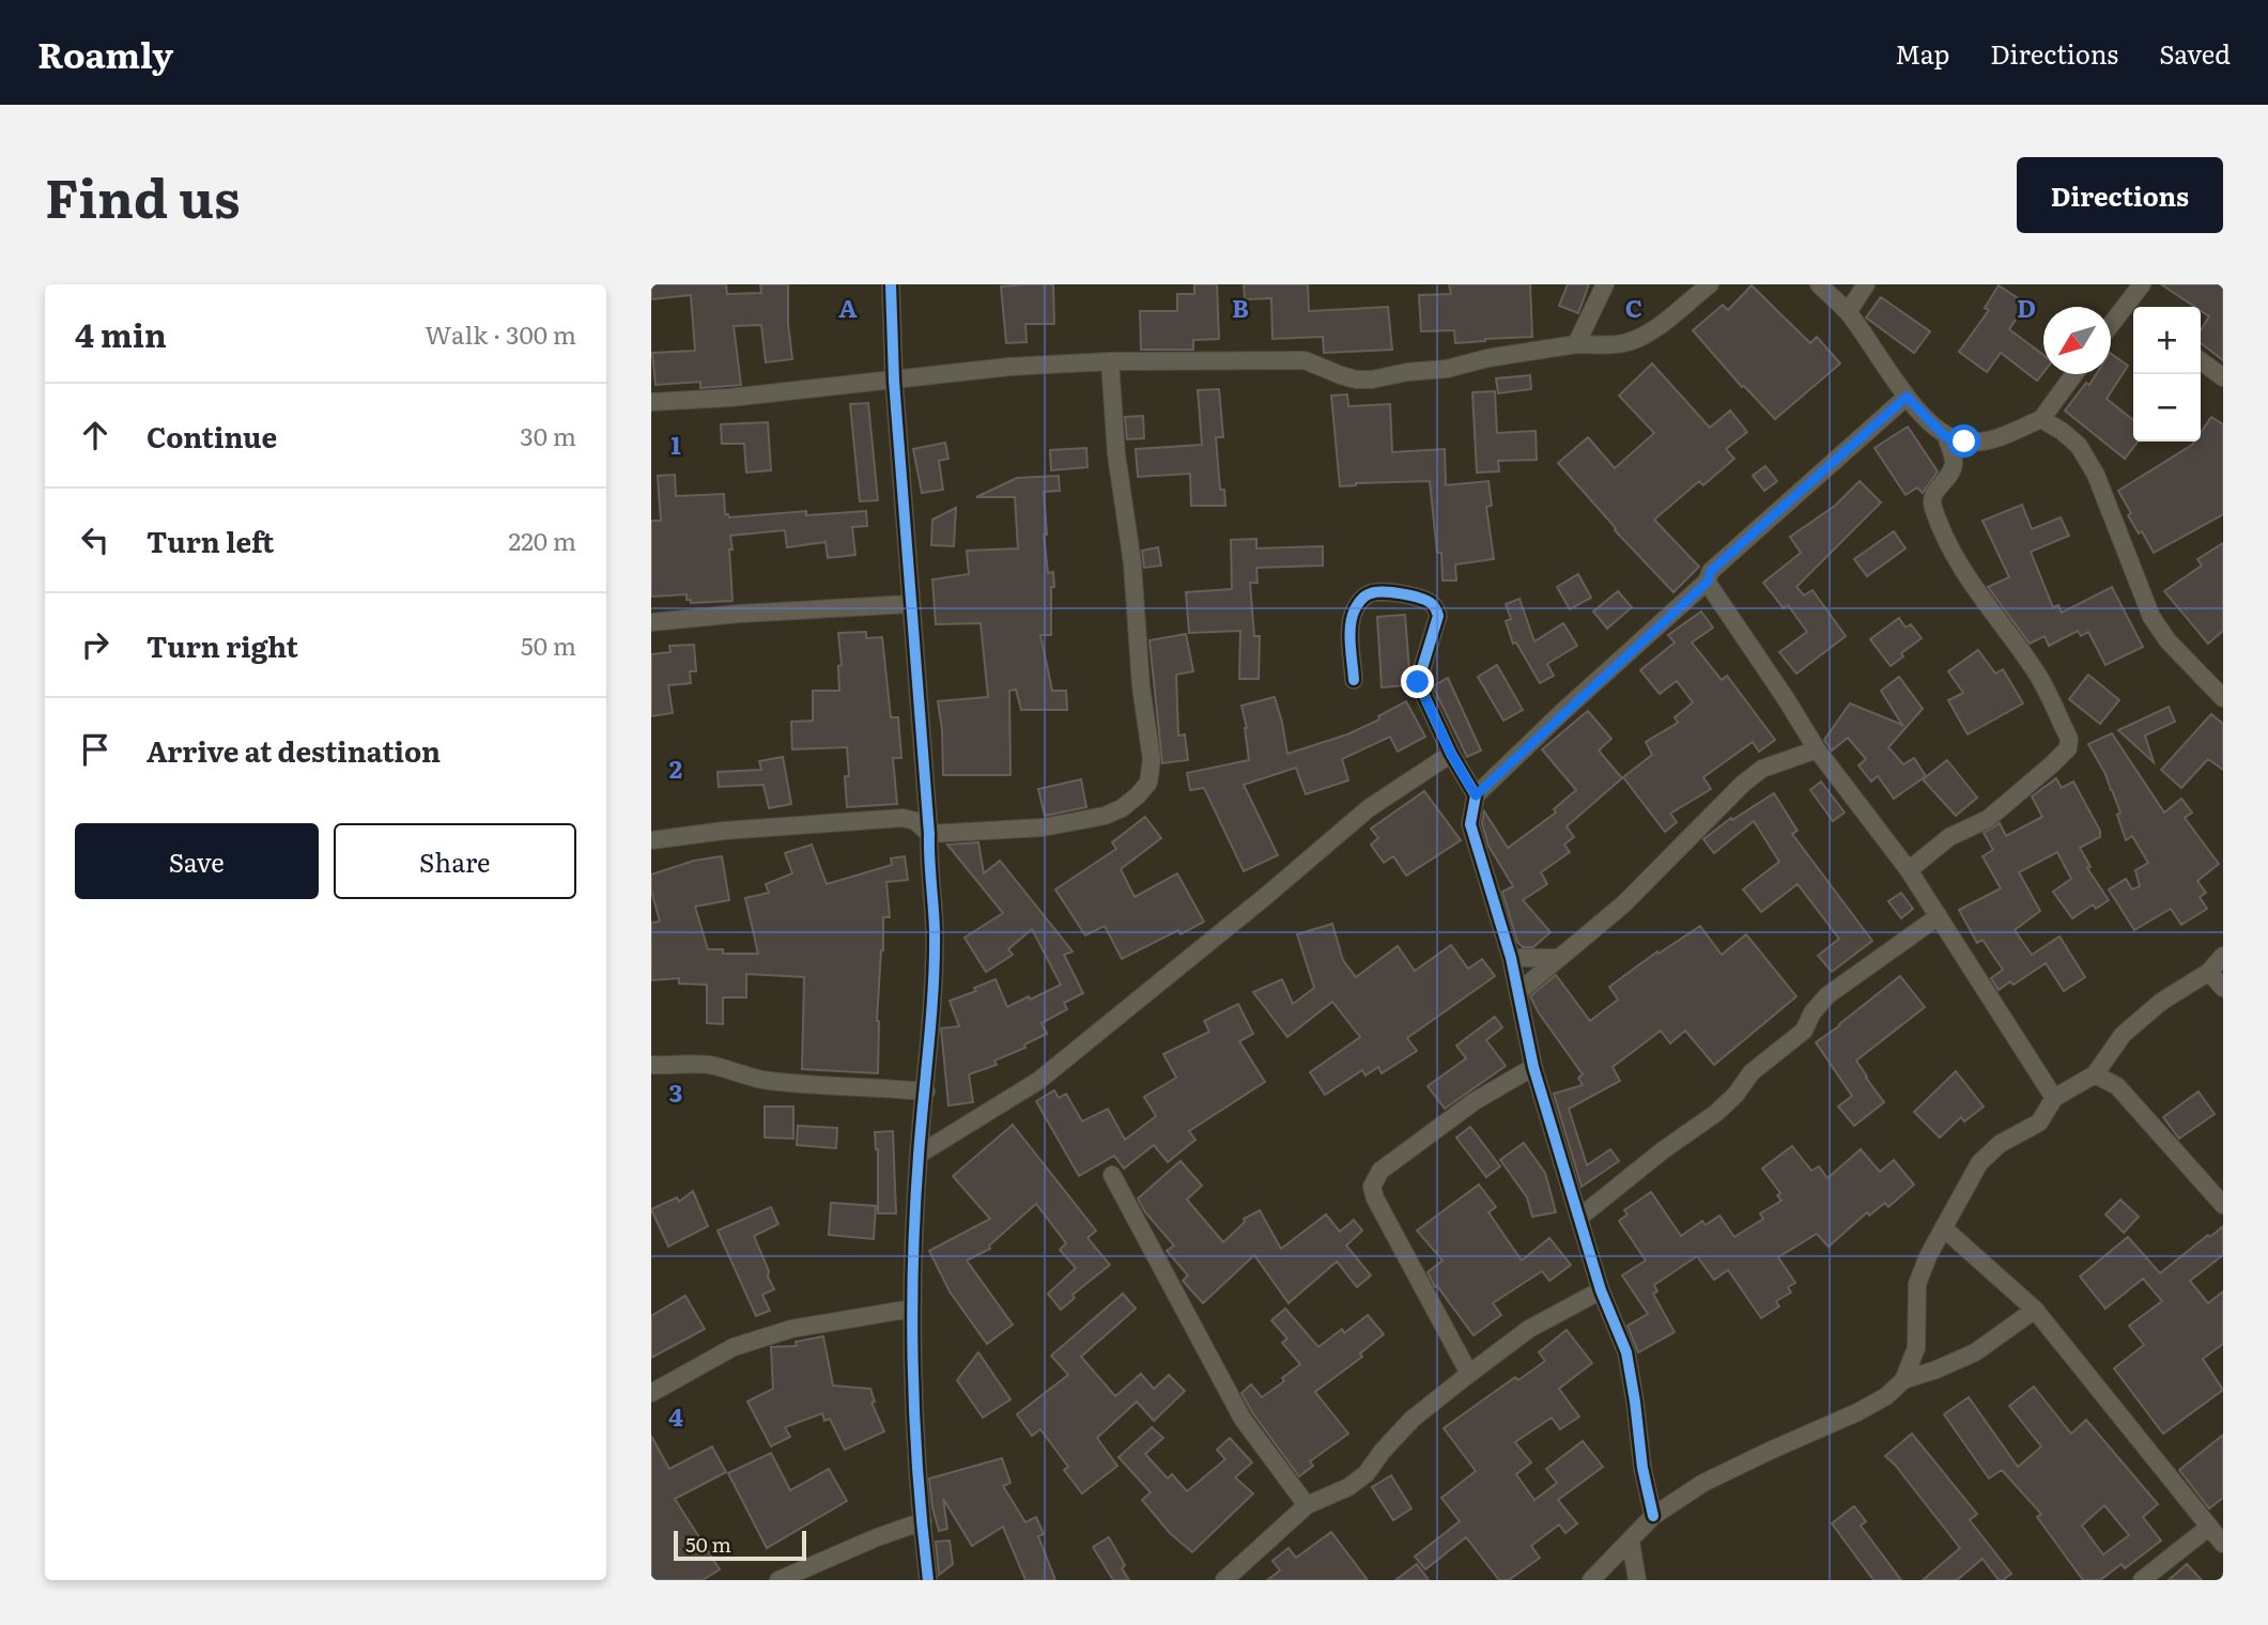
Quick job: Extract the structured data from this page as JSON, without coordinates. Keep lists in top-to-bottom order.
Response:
{
  "scale_bar": "50 m",
  "north": "bottom left",
  "page": {
    "header": "Roamly",
    "nav": ["Map", "Directions", "Saved"],
    "title": "Find us",
    "buttons": [
      "Directions",
      ["Save", "Share"]
    ],
    "heading": ["4 min", "Walk · 300 m"],
    "map_buttons": ["+", "−"],
    "list": [
      ["Continue", "30 m"],
      ["Turn left", "220 m"],
      ["Turn right", "50 m"],
      "Arrive at destination"
    ],
    "scale": "50 m"
  },
  "grid": {
    "columns": [
      "A",
      "B",
      "C",
      "D"
    ],
    "rows": [
      "1",
      "2",
      "3",
      "4"
    ]
  }
}
